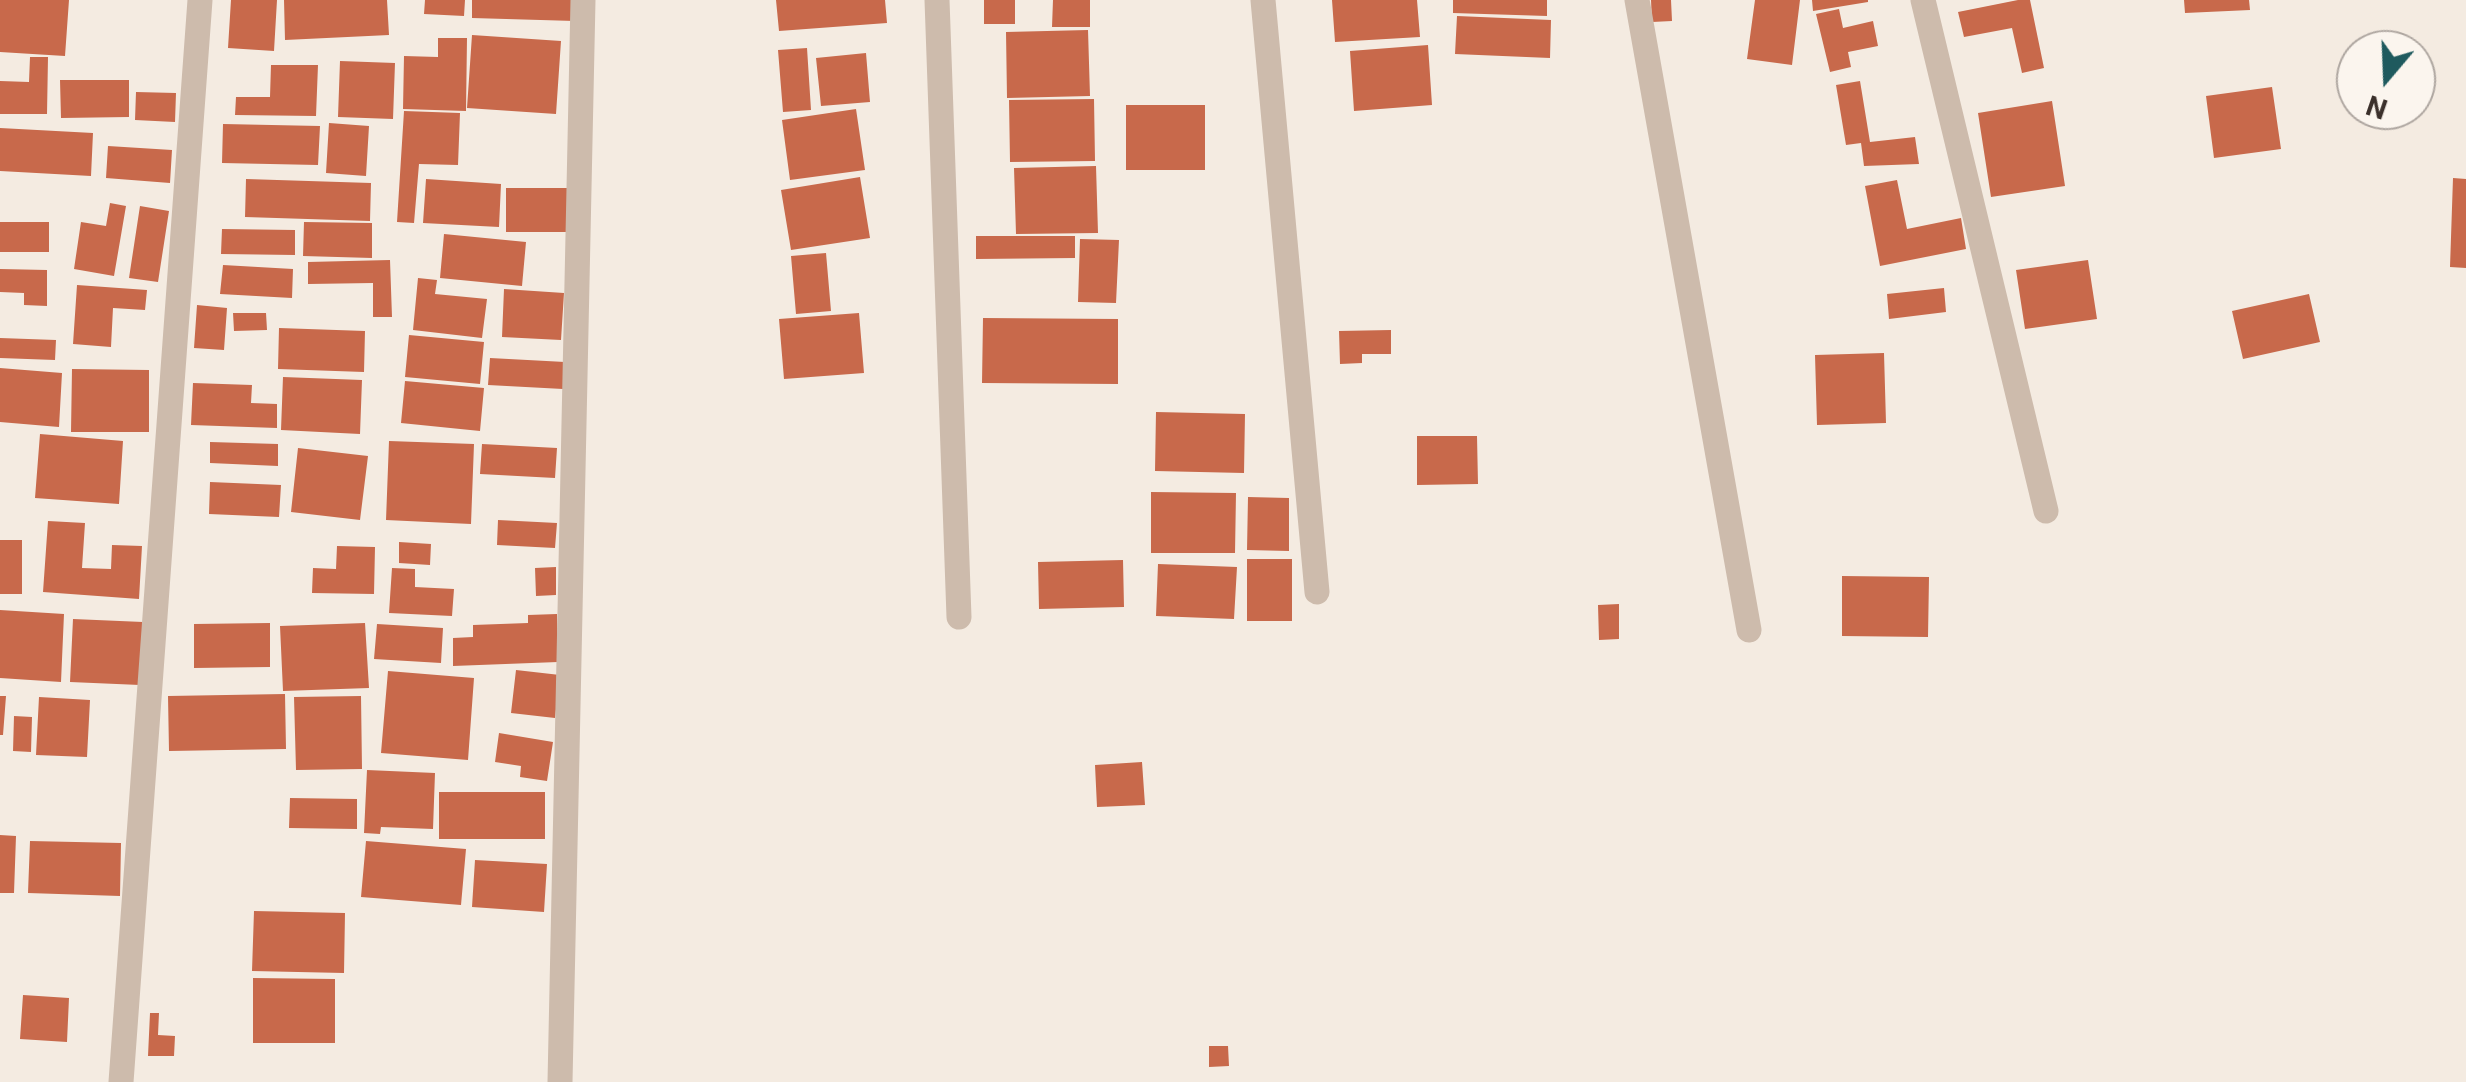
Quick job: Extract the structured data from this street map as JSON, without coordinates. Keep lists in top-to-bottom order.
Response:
{
  "north": "bottom"
}
